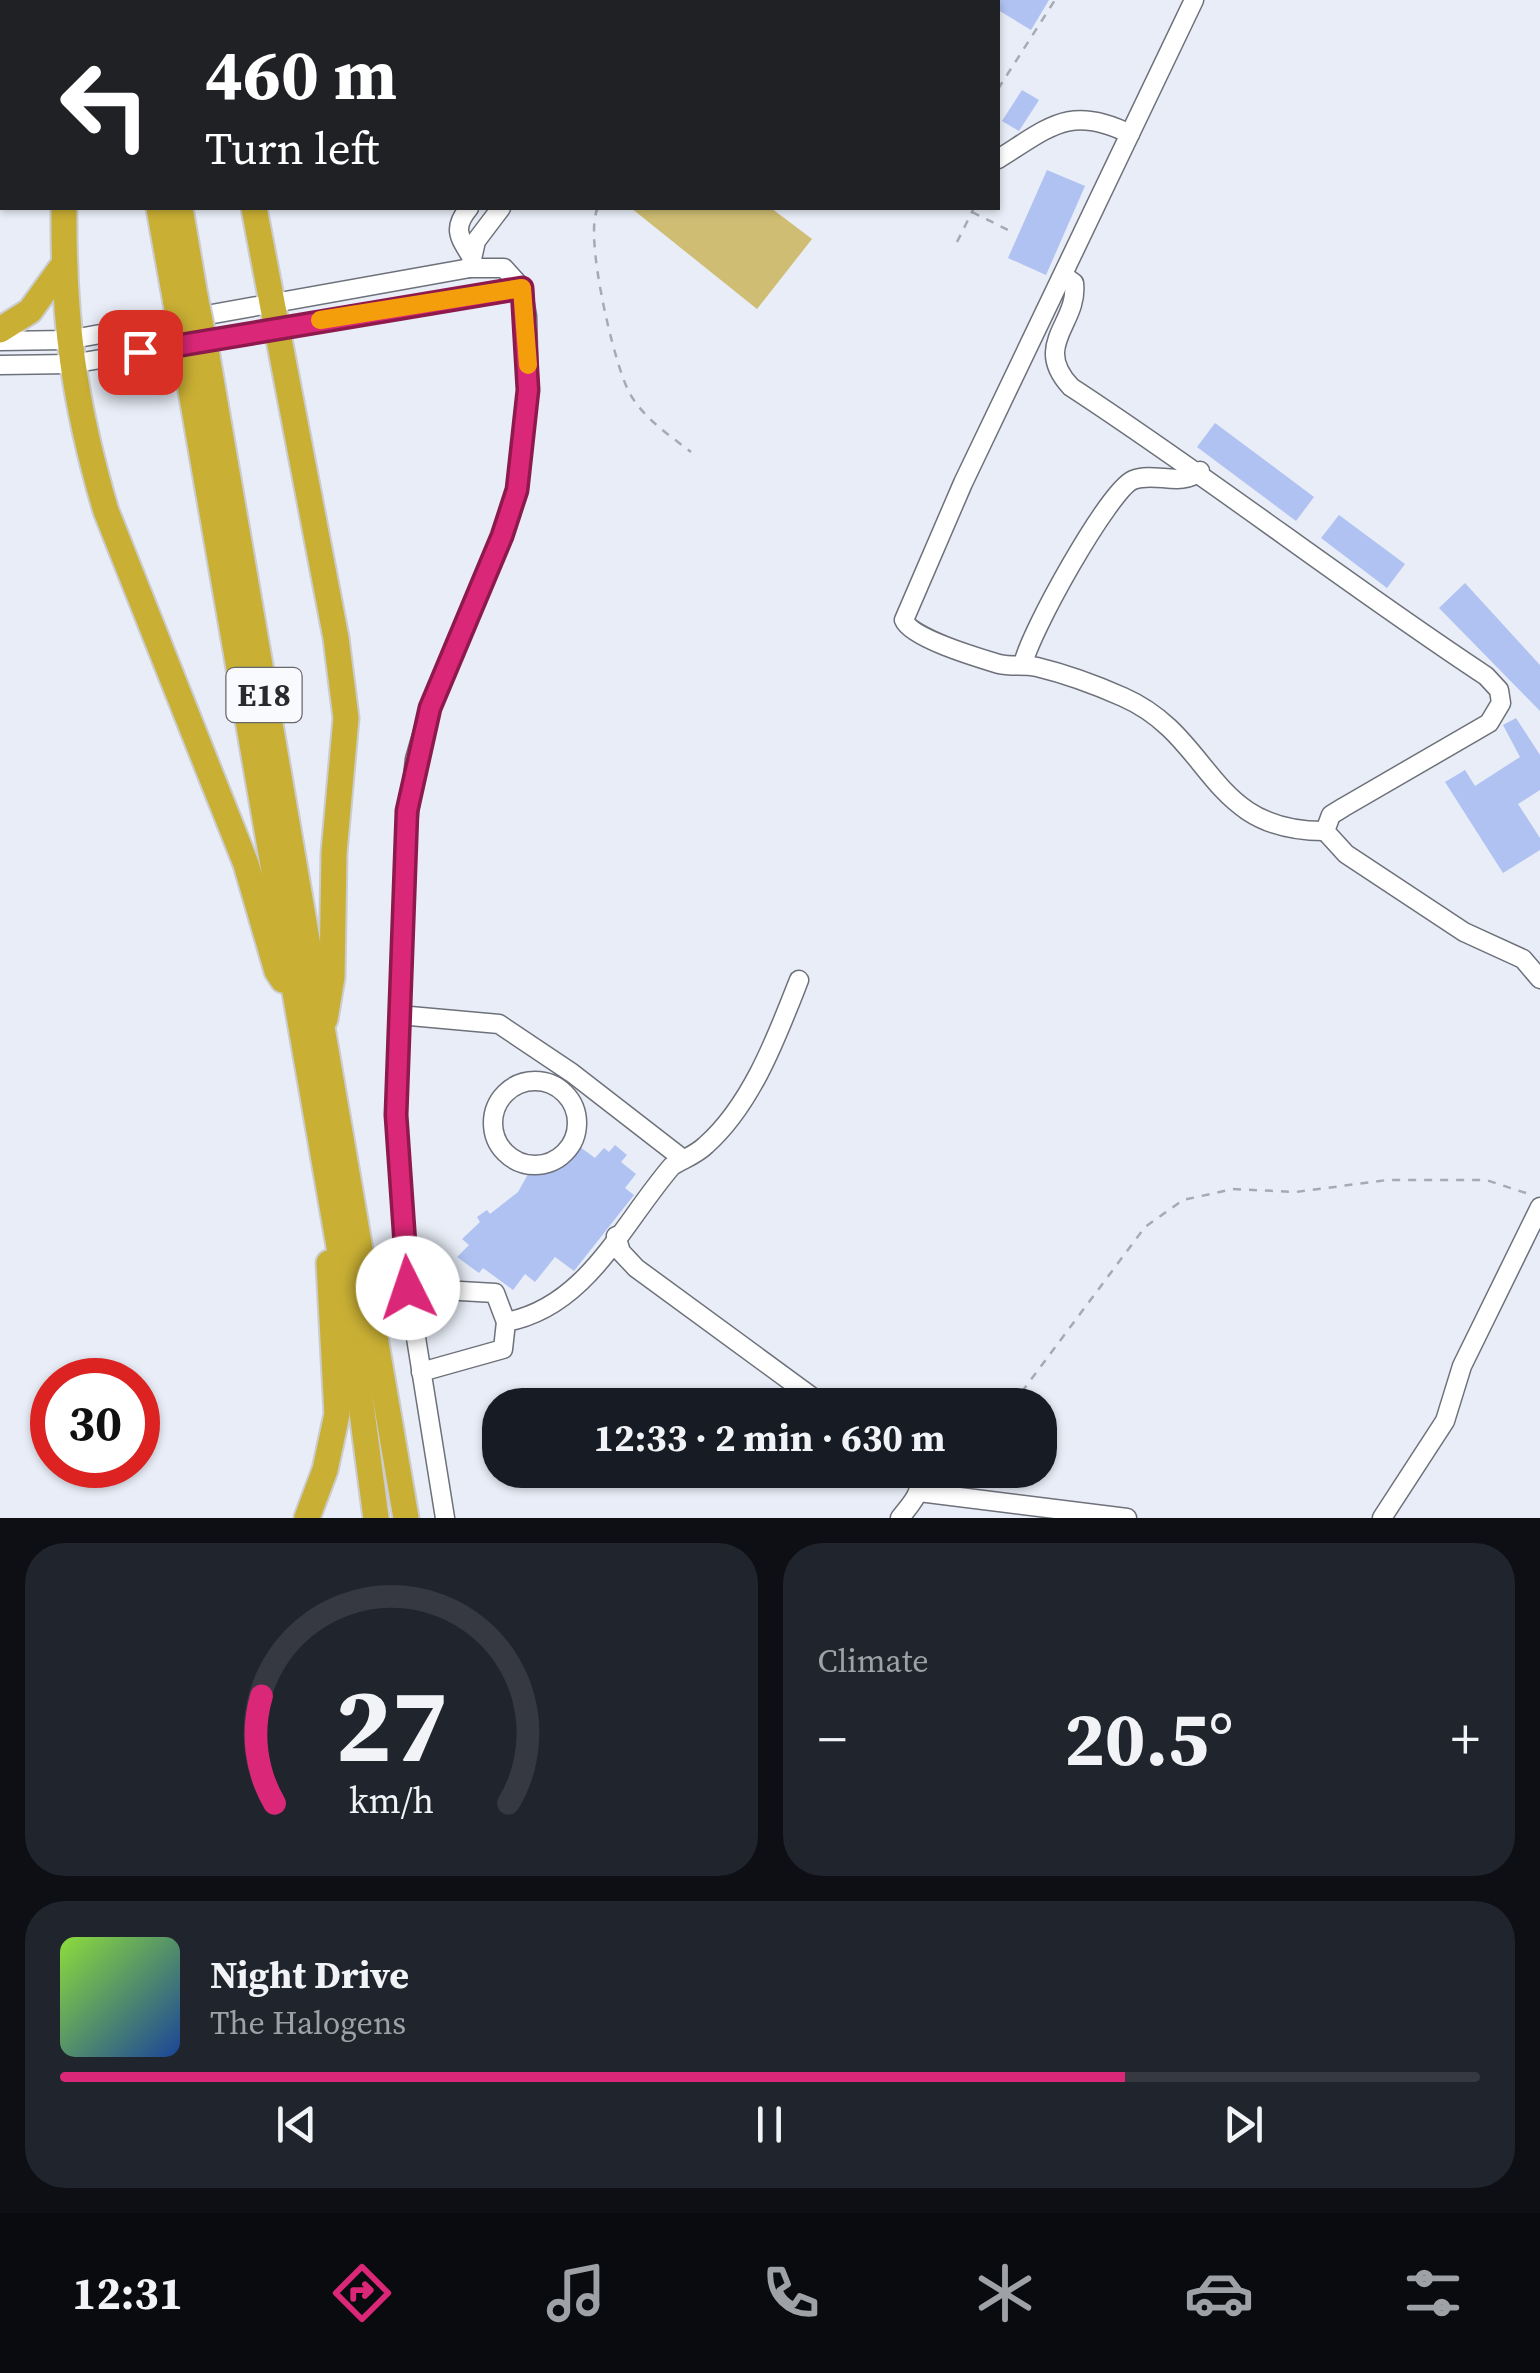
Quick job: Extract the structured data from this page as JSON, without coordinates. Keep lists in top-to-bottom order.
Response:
{
  "streets": {
    "highway": ["E18"]
  },
  "page": {
    "turn": ["460 m", "Turn left"],
    "limit": "30",
    "trip": "12:33 · 2 min · 630 m",
    "tile": "Climate",
    "heat": ["−", "20.5°", "+"],
    "song": ["Night Drive", "The Halogens"],
    "tabs": "12:31",
    "gauge": ["27", "km/h"]
  }
}
